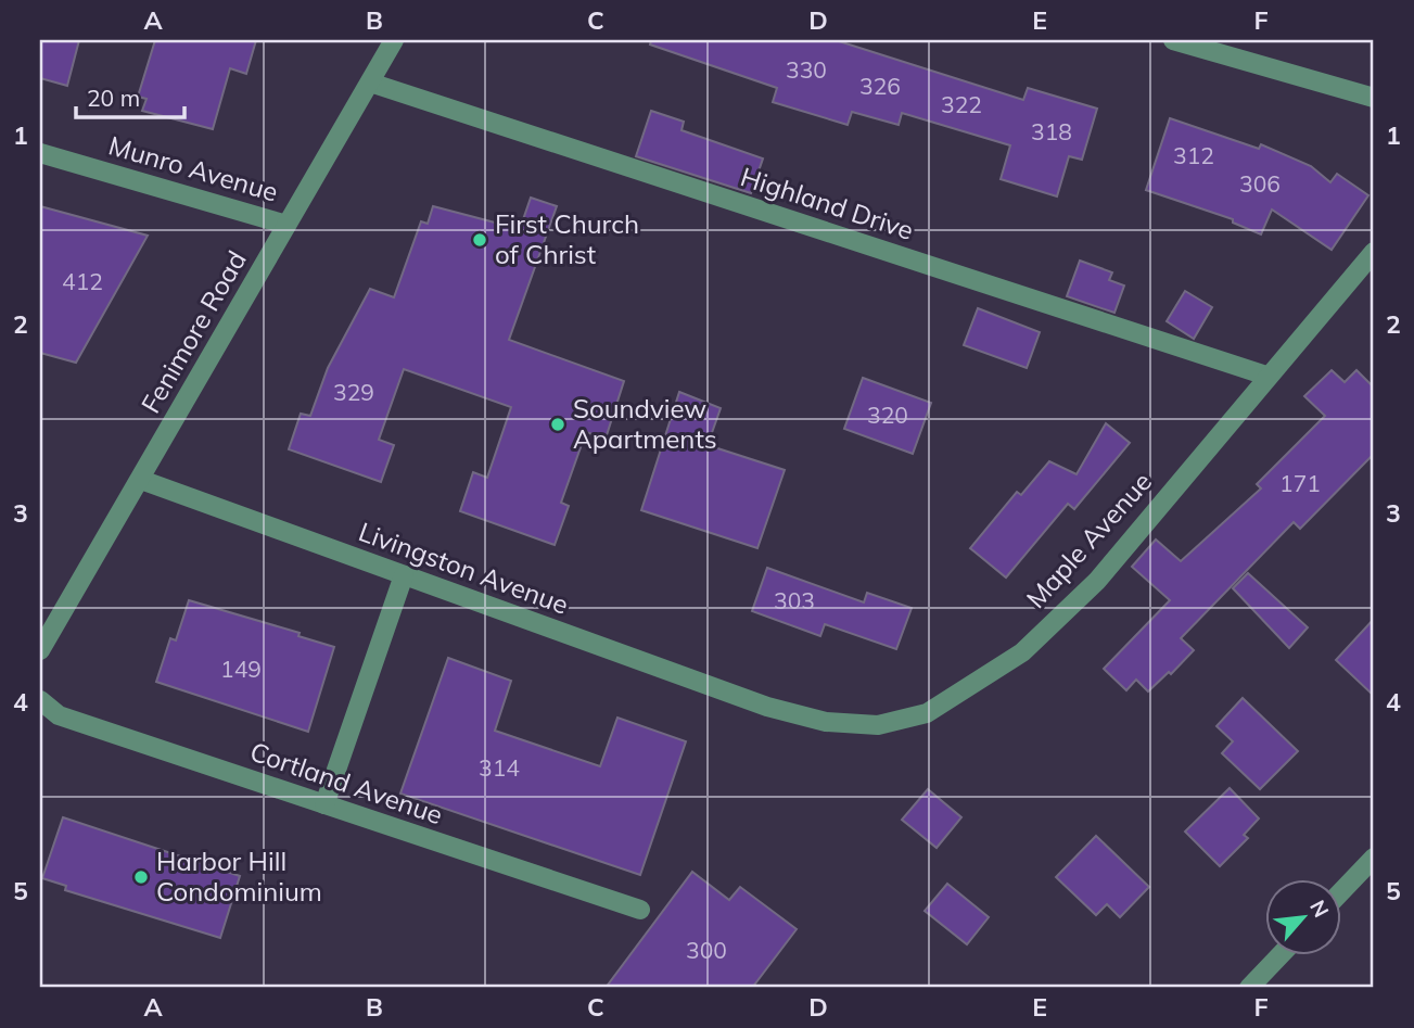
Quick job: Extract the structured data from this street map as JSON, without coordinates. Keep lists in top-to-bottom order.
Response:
{
  "streets": {
    "street": [
      "Munro Avenue",
      "Highland Drive",
      "Fenimore Road",
      "Maple Avenue",
      "Livingston Avenue",
      "Cortland Avenue"
    ]
  },
  "crossings": [
    ["Munro Avenue", "Fenimore Road"],
    ["Highland Drive", "Fenimore Road"],
    ["Highland Drive", "Maple Avenue"],
    ["Fenimore Road", "Livingston Avenue"],
    ["Maple Avenue", "Livingston Avenue"]
  ],
  "places": ["First Church of Christ", "Soundview Apartments", "Harbor Hill Condominium"],
  "house_numbers": [
    "330",
    "326",
    "322",
    "318",
    "312",
    "306",
    "412",
    "329",
    "320",
    "171",
    "303",
    "149",
    "314",
    "300"
  ],
  "scale_bar": "20 m",
  "north": "top right",
  "grid": {
    "columns": [
      "A",
      "B",
      "C",
      "D",
      "E",
      "F"
    ],
    "rows": [
      "1",
      "2",
      "3",
      "4",
      "5"
    ]
  }
}
